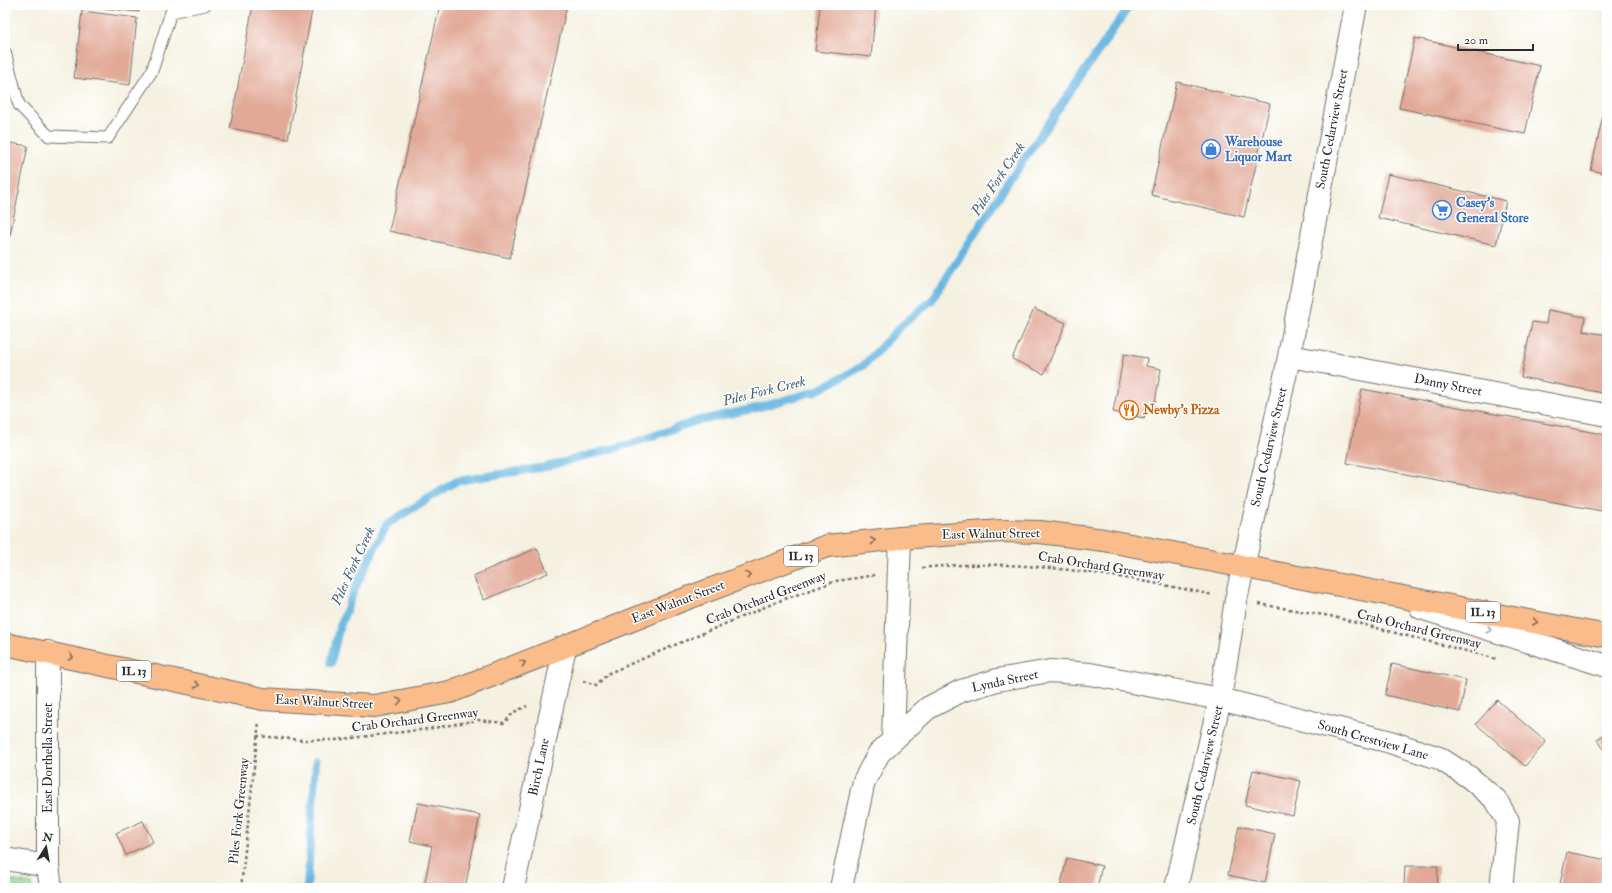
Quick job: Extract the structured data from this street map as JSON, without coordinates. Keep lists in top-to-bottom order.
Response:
{
  "streets": {
    "highway": ["East Walnut Street", "IL 13"],
    "street": [
      "South Cedarview Street",
      "Danny Street",
      "Lynda Street",
      "South Crestview Lane",
      "East Dorthella Street",
      "Birch Lane"
    ],
    "path": ["Crab Orchard Greenway", "Piles Fork Greenway"]
  },
  "crossings": [
    ["South Cedarview Street", "Danny Street"],
    ["South Cedarview Street", "East Walnut Street"],
    ["South Cedarview Street", "Crab Orchard Greenway"],
    ["South Cedarview Street", "Lynda Street"],
    ["South Cedarview Street", "South Crestview Lane"],
    ["East Walnut Street", "East Dorthella Street"],
    ["East Walnut Street", "Birch Lane"],
    ["Crab Orchard Greenway", "Birch Lane"],
    ["Crab Orchard Greenway", "Piles Fork Greenway"],
    ["Lynda Street", "South Crestview Lane"]
  ],
  "one_way": ["East Walnut Street"],
  "water": ["Piles Fork Creek"],
  "places": {
    "shop": ["Warehouse Liquor Mart"],
    "supermarket": ["Casey's General Store"],
    "restaurant": ["Newby's Pizza"]
  },
  "scale_bar": "20 m",
  "north": "top"
}
